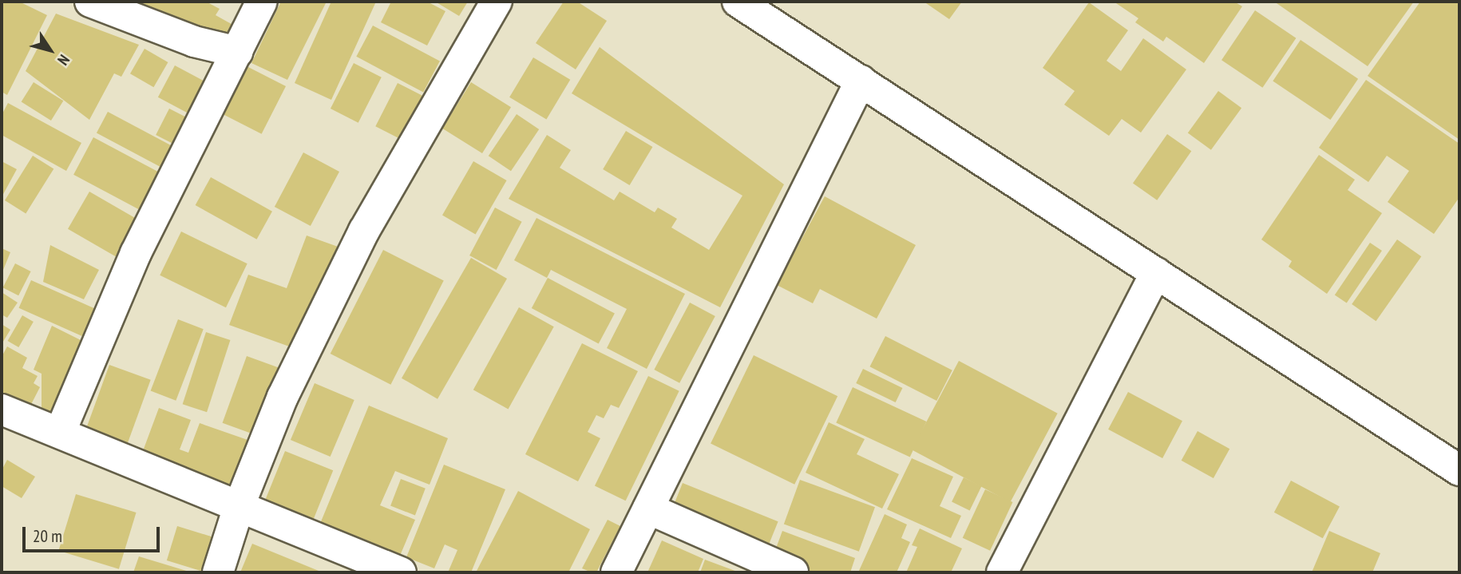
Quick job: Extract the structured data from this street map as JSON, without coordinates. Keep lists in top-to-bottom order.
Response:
{
  "scale_bar": "20 m",
  "north": "bottom right"
}
